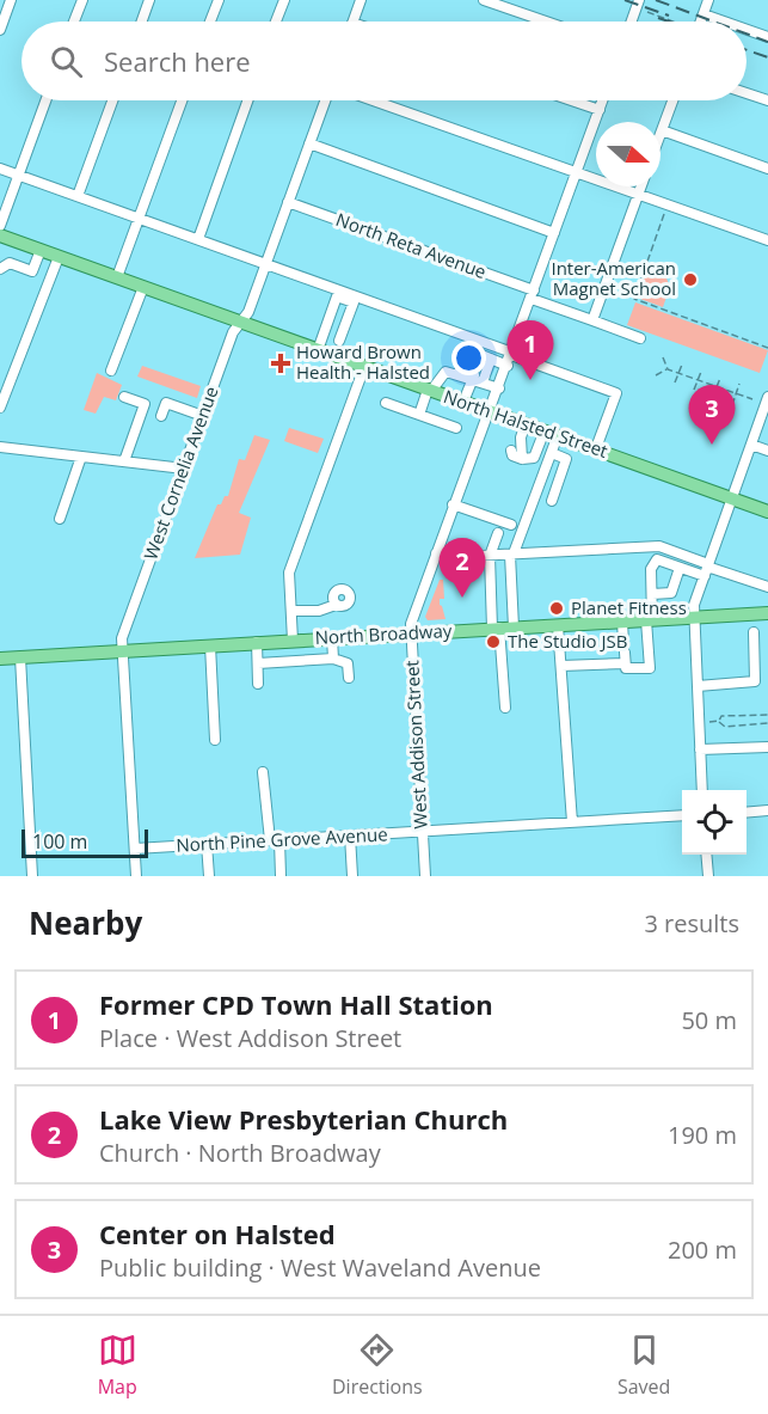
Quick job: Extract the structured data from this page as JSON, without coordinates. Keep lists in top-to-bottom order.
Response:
{
  "streets": {
    "main road": ["North Halsted Street", "North Broadway"],
    "street": [
      "North Reta Avenue",
      "West Cornelia Avenue",
      "West Addison Street",
      "North Pine Grove Avenue"
    ]
  },
  "crossings": [
    ["North Reta Avenue", "West Cornelia Avenue"],
    ["North Reta Avenue", "West Addison Street"],
    ["North Halsted Street", "West Cornelia Avenue"],
    ["North Halsted Street", "West Addison Street"],
    ["West Cornelia Avenue", "North Broadway"],
    ["West Cornelia Avenue", "North Pine Grove Avenue"],
    ["North Broadway", "West Addison Street"],
    ["West Addison Street", "North Pine Grove Avenue"]
  ],
  "places": {
    "other": ["Inter-American Magnet School", "Planet Fitness", "The Studio JSB"],
    "health": ["Howard Brown Health - Halsted"]
  },
  "scale_bar": "100 m",
  "north": "right",
  "page": {
    "search": "Search here",
    "pins": ["1", "3", "2"],
    "scale": "100 m",
    "heading": ["Nearby", "3 results"],
    "list": [
      {
        "mark": "1",
        "name": "Former CPD Town Hall Station",
        "note": "Place · West Addison Street",
        "value": "50 m"
      },
      {
        "mark": "2",
        "name": "Lake View Presbyterian Church",
        "note": "Church · North Broadway",
        "value": "190 m"
      },
      {
        "mark": "3",
        "name": "Center on Halsted",
        "note": "Public building · West Waveland Avenue",
        "value": "200 m"
      }
    ],
    "nav": ["Map", "Directions", "Saved"]
  }
}
